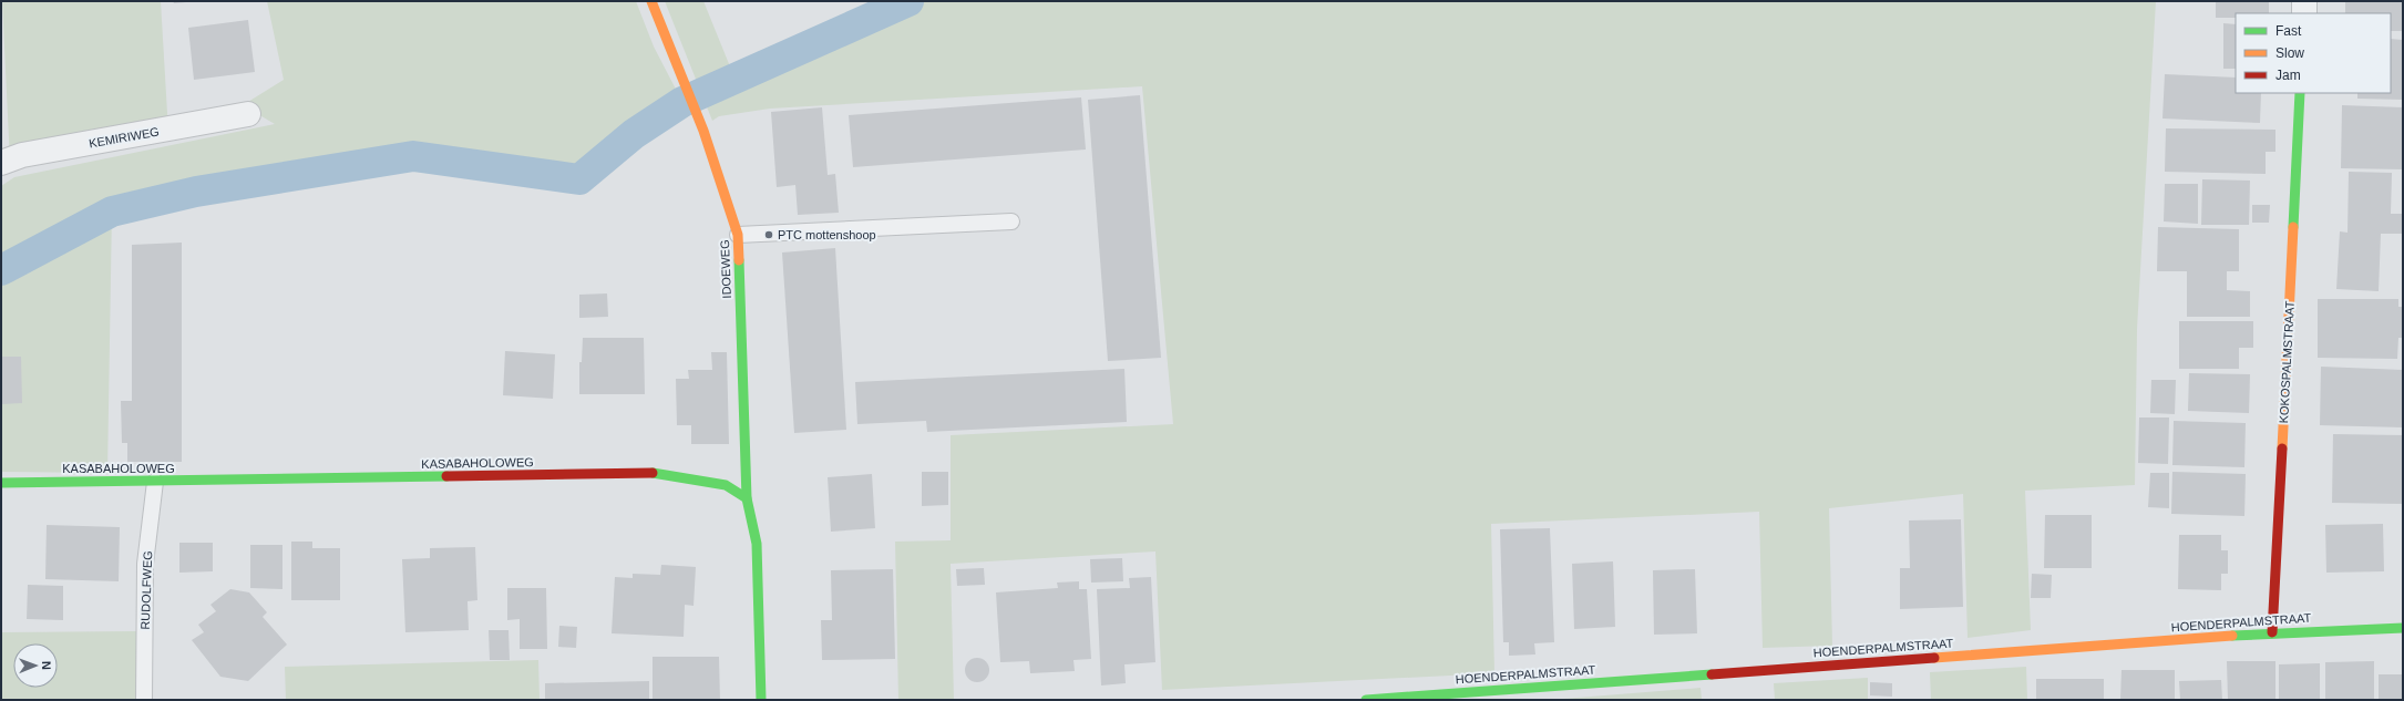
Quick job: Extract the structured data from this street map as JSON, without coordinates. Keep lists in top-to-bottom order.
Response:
{
  "streets": {
    "street": [
      "KEMIRIWEG",
      "IDOEWEG",
      "KOKOSPALMSTRAAT",
      "KASABAHOLOWEG",
      "HOENDERPALMSTRAAT"
    ],
    "lane": ["RUDOLFWEG"]
  },
  "crossings": [
    ["IDOEWEG", "KASABAHOLOWEG"],
    ["KOKOSPALMSTRAAT", "HOENDERPALMSTRAAT"],
    ["KASABAHOLOWEG", "RUDOLFWEG"]
  ],
  "places": ["PTC mottenshoop"],
  "legend": ["Fast", "Slow", "Jam"],
  "north": "right"
}
